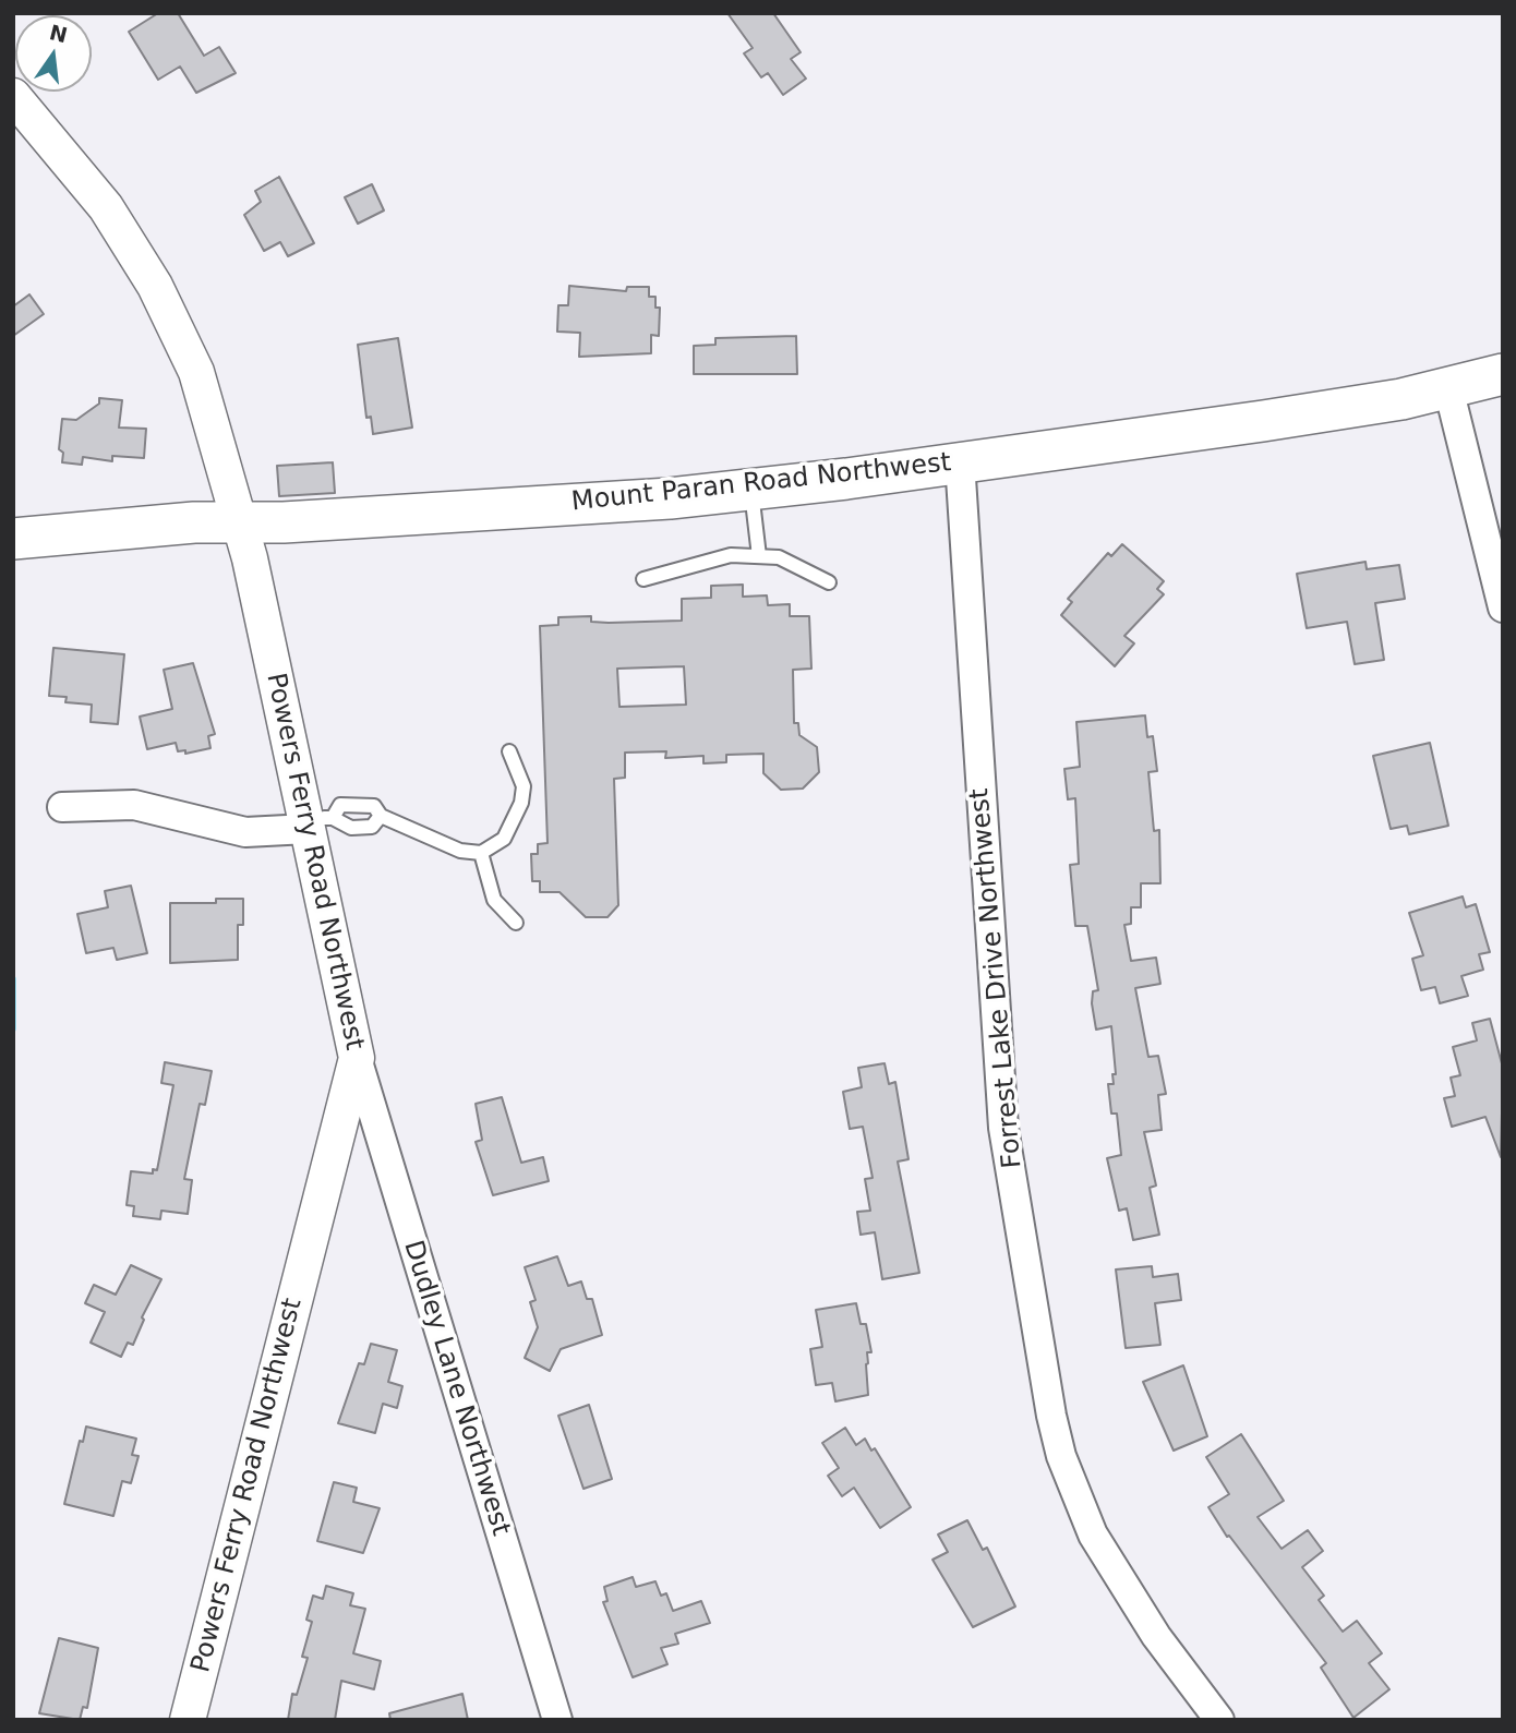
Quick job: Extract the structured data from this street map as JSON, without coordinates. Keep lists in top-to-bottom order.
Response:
{
  "streets": {
    "main road": ["Mount Paran Road Northwest"],
    "street": ["Powers Ferry Road Northwest", "Forrest Lake Drive Northwest", "Dudley Lane Northwest"]
  },
  "crossings": [
    ["Mount Paran Road Northwest", "Powers Ferry Road Northwest"],
    ["Mount Paran Road Northwest", "Forrest Lake Drive Northwest"],
    ["Powers Ferry Road Northwest", "Dudley Lane Northwest"]
  ],
  "north": "top"
}
